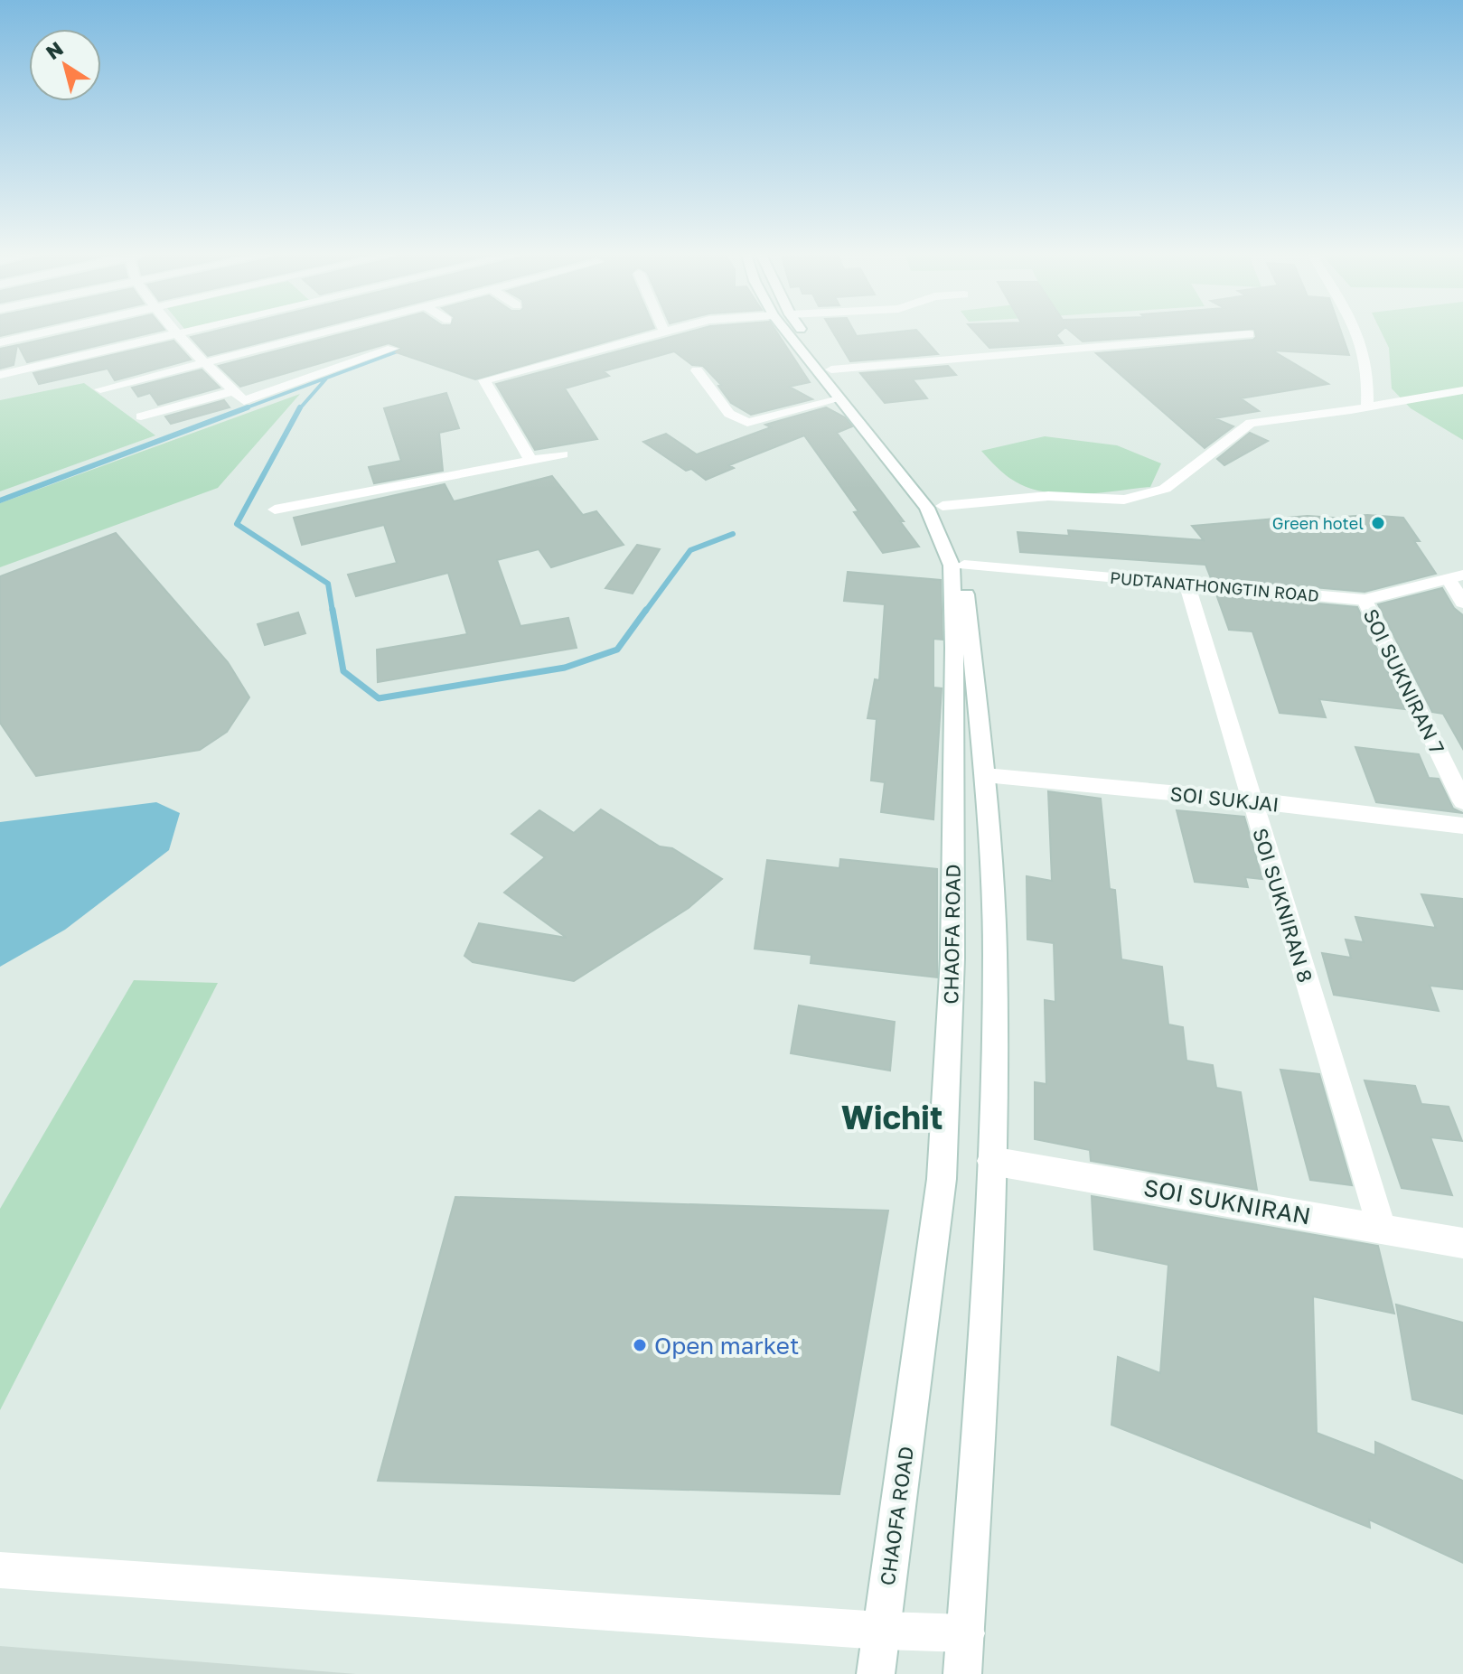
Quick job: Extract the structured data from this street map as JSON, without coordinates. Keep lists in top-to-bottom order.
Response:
{
  "streets": {
    "street": [
      "PUDTANATHONGTIN ROAD",
      "SOI SUKNIRAN 7",
      "SOI SUKJAI",
      "SOI SUKNIRAN 8",
      "CHAOFA ROAD",
      "SOI SUKNIRAN"
    ]
  },
  "crossings": [
    ["PUDTANATHONGTIN ROAD", "SOI SUKNIRAN 7"],
    ["PUDTANATHONGTIN ROAD", "SOI SUKNIRAN 8"],
    ["PUDTANATHONGTIN ROAD", "CHAOFA ROAD"],
    ["SOI SUKJAI", "SOI SUKNIRAN 8"],
    ["SOI SUKJAI", "CHAOFA ROAD"],
    ["SOI SUKNIRAN 8", "SOI SUKNIRAN"],
    ["CHAOFA ROAD", "SOI SUKNIRAN"]
  ],
  "districts": ["Wichit"],
  "places": ["Green hotel", "Open market"],
  "north": "top left"
}
